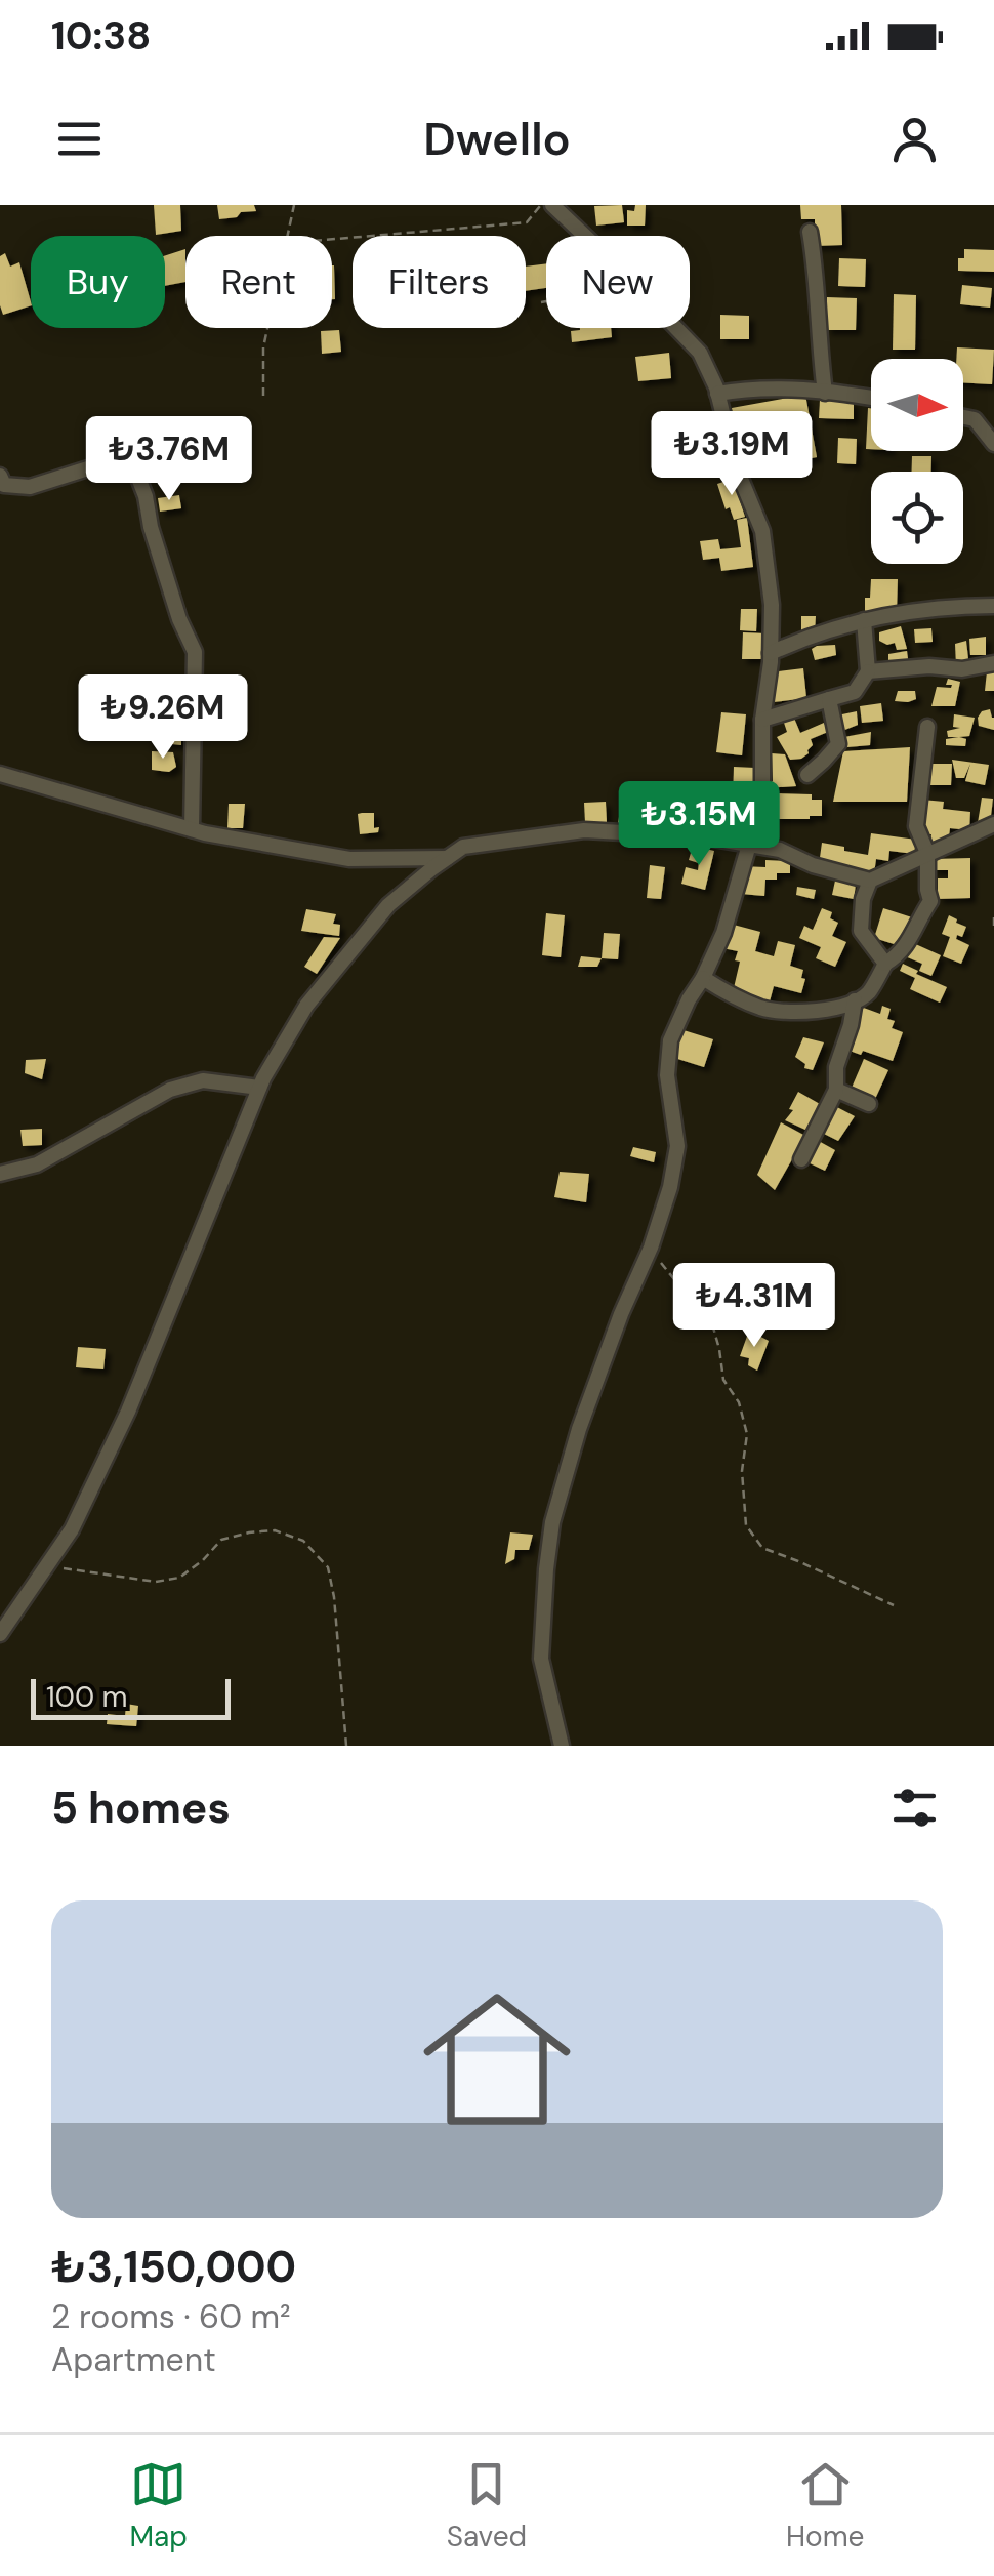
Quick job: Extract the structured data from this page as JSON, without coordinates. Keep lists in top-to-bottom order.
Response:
{
  "scale_bar": "100 m",
  "north": "right",
  "page": {
    "status": "10:38",
    "header": "Dwello",
    "chip": [
      "Buy",
      "Rent",
      "Filters",
      "New"
    ],
    "price": [
      "₺3.19M",
      "₺3.76M",
      "₺9.26M",
      "₺3.15M",
      "₺4.31M"
    ],
    "scale": "100 m",
    "heading": "5 homes",
    "list": [
      {
        "name": "₺3,150,000",
        "note": "2 rooms · 60 m² · Apartment"
      }
    ],
    "tabs": ["Map", "Saved", "Home"]
  }
}
